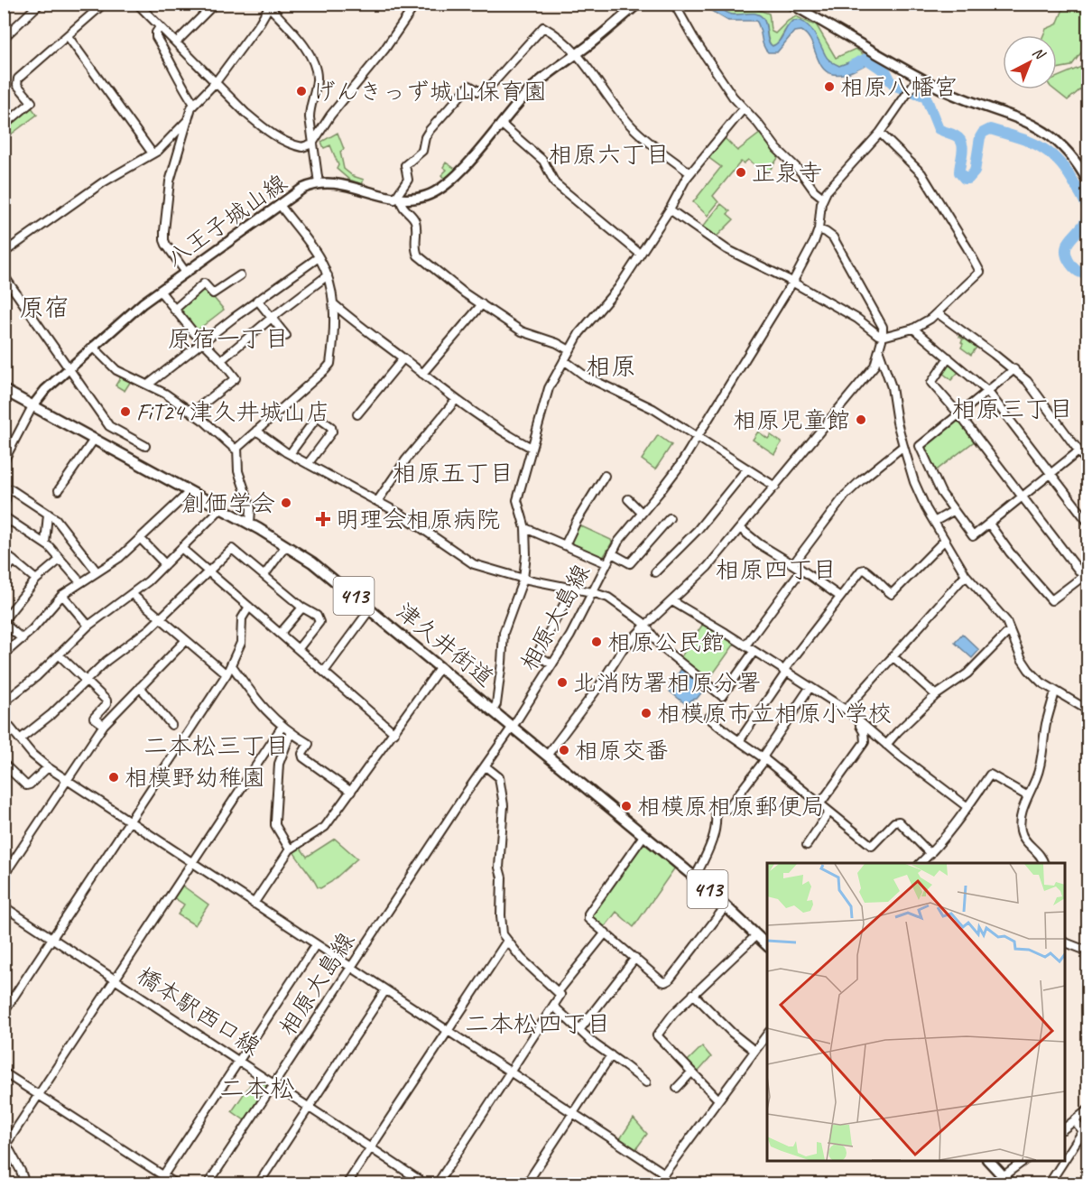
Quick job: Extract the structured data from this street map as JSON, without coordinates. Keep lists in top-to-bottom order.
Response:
{
  "streets": {
    "highway": ["413", "津久井街道"],
    "main road": ["八王子城山線"],
    "street": ["相原大島線", "橋本駅西口線"]
  },
  "crossings": [
    ["八王子城山線", "津久井街道"],
    ["相原大島線", "津久井街道"],
    ["相原大島線", "橋本駅西口線"]
  ],
  "districts": [
    "相原六丁目",
    "原宿",
    "原宿一丁目",
    "相原",
    "相原三丁目",
    "相原五丁目",
    "相原四丁目",
    "二本松三丁目",
    "二本松四丁目",
    "二本松"
  ],
  "places": {
    "other": [
      "相原八幡宮",
      "げんきっず城山保育園",
      "正泉寺",
      "FiT24 津久井城山店",
      "相原児童館",
      "創価学会",
      "相原公民館",
      "北消防署相原分署",
      "相模原市立相原小学校",
      "相原交番",
      "相模野幼稚園",
      "相模原相原郵便局"
    ],
    "health": ["明理会相原病院"]
  },
  "north": "top right"
}
